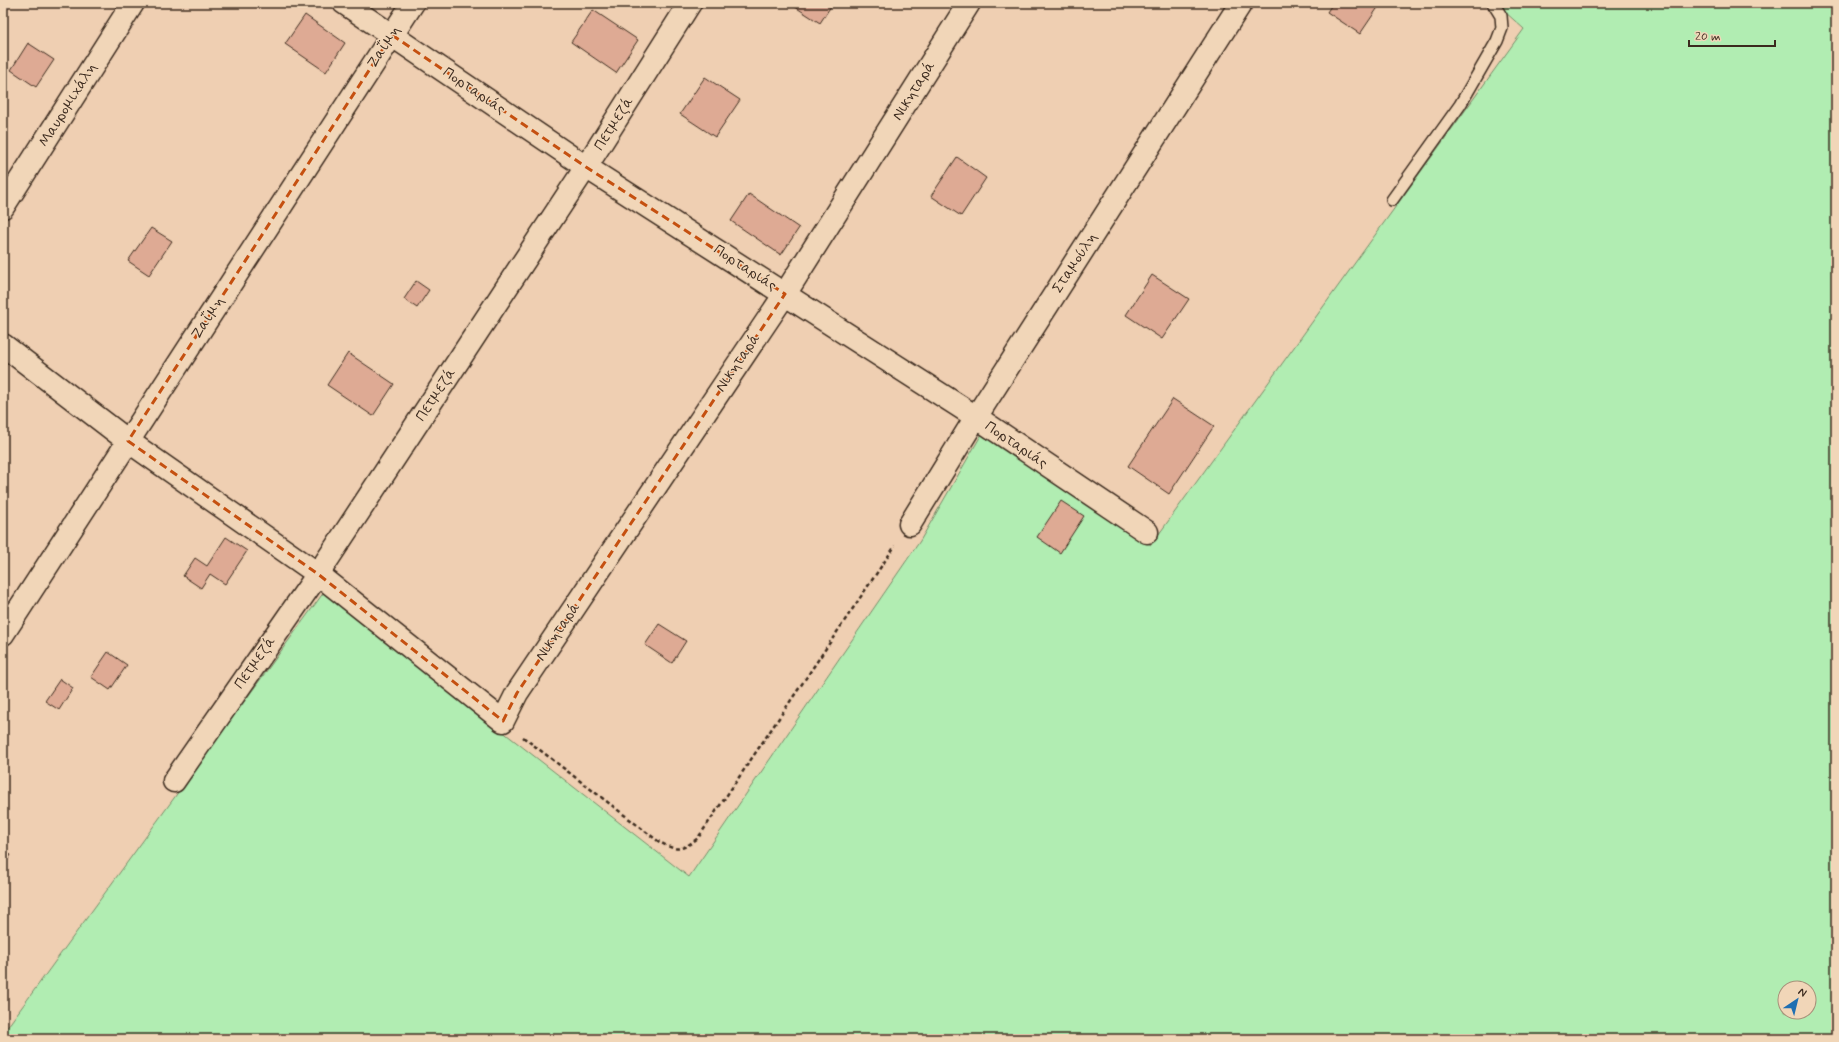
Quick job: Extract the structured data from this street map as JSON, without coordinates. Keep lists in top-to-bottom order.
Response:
{
  "streets": {
    "street": [
      "Ζαΐμη",
      "Πορταριάς",
      "Νικηταρά",
      "Μαυρομιχάλη",
      "Πετμεζά",
      "Σταμούλη"
    ]
  },
  "crossings": [
    ["Ζαΐμη", "Πορταριάς"],
    ["Πορταριάς", "Νικηταρά"],
    ["Πορταριάς", "Πετμεζά"],
    ["Πορταριάς", "Σταμούλη"]
  ],
  "scale_bar": "20 m",
  "north": "top right"
}
